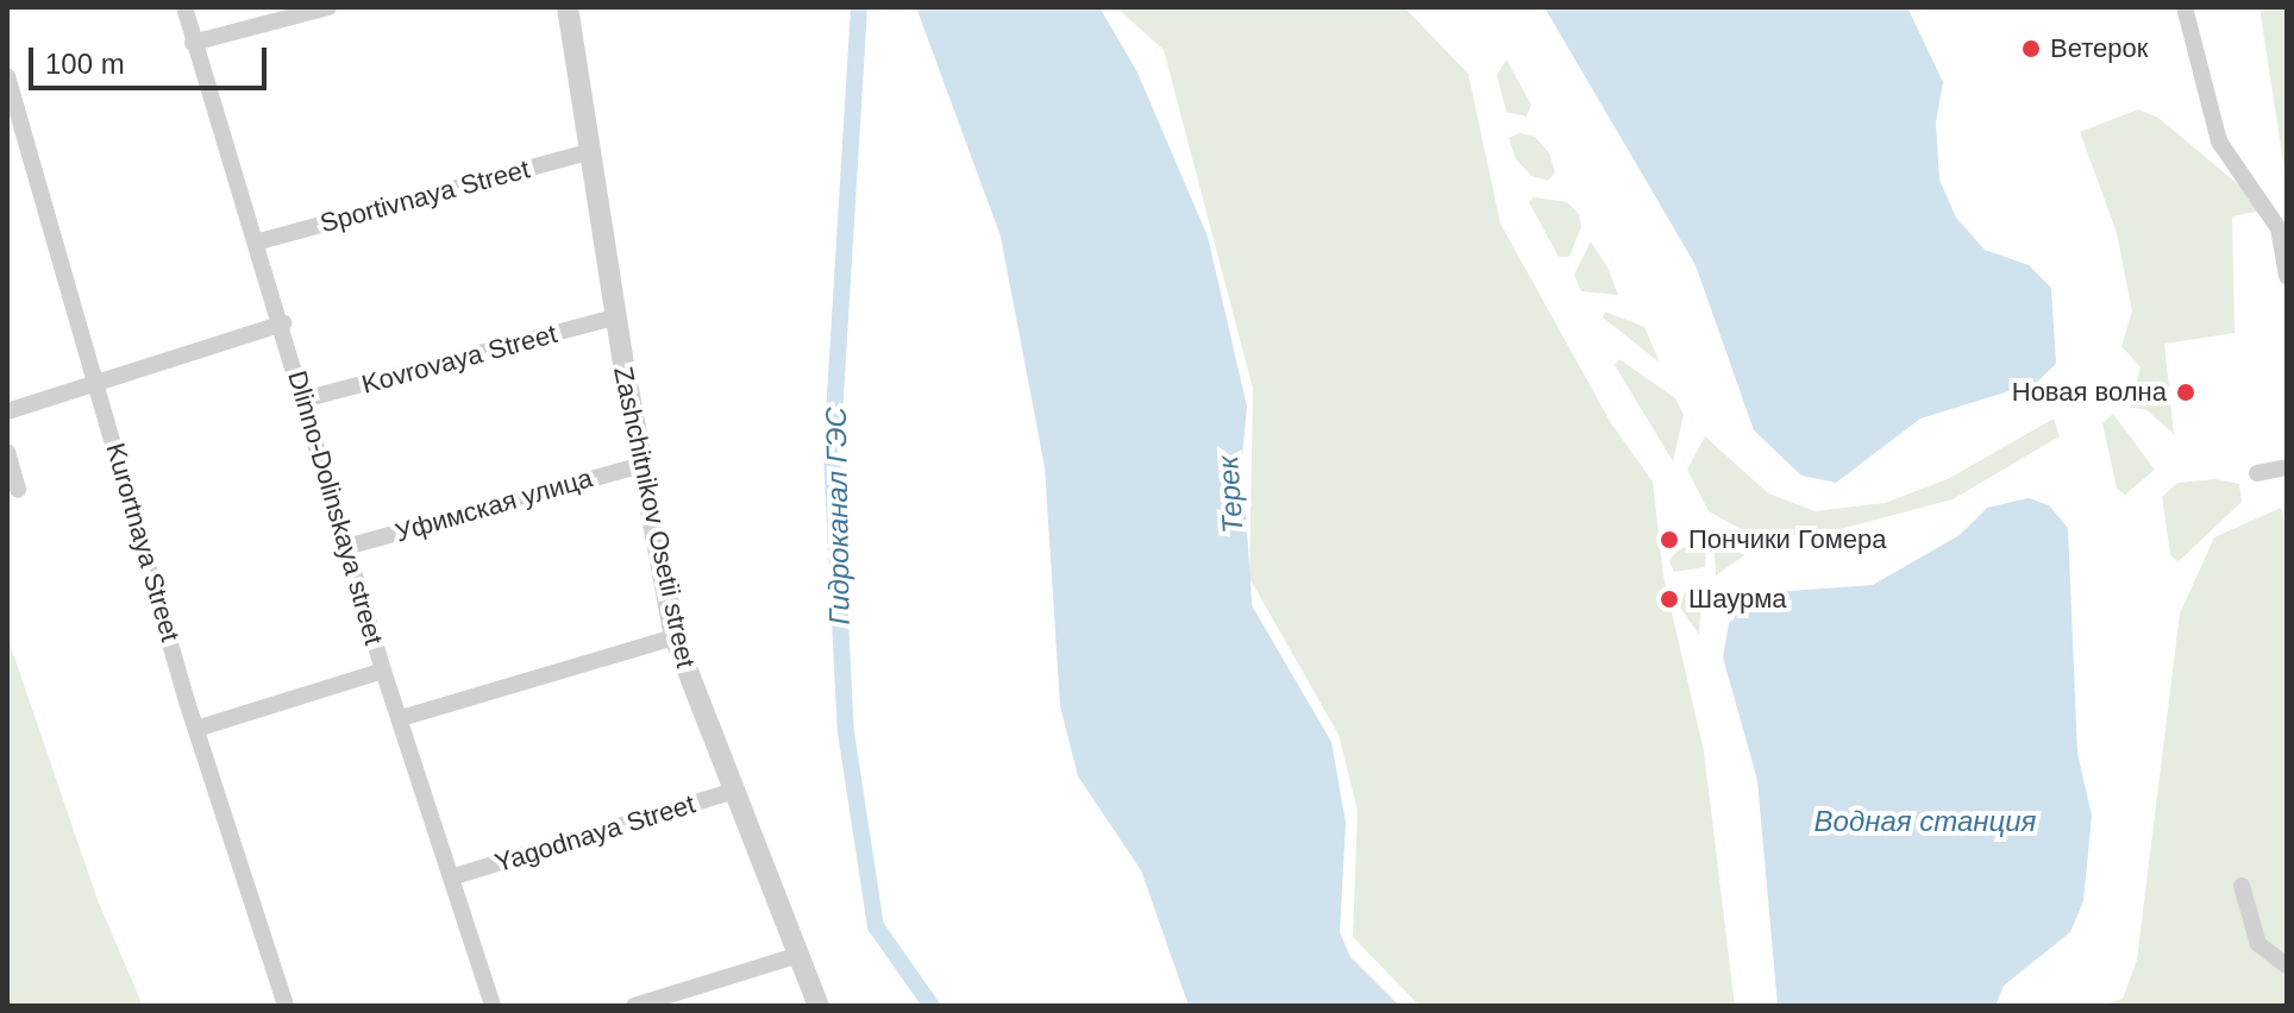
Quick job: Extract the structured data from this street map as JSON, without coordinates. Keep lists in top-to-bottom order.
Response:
{
  "streets": {
    "street": [
      "Sportivnaya Street",
      "Kovrovaya Street",
      "Уфимская улица",
      "Dlinno-Dolinskaya street",
      "Zashchitnikov Osetii street",
      "Kurortnaya Street",
      "Yagodnaya Street"
    ]
  },
  "crossings": [
    ["Sportivnaya Street", "Dlinno-Dolinskaya street"],
    ["Sportivnaya Street", "Zashchitnikov Osetii street"],
    ["Kovrovaya Street", "Dlinno-Dolinskaya street"],
    ["Kovrovaya Street", "Zashchitnikov Osetii street"],
    ["Уфимская улица", "Dlinno-Dolinskaya street"],
    ["Уфимская улица", "Zashchitnikov Osetii street"],
    ["Dlinno-Dolinskaya street", "Yagodnaya Street"],
    ["Zashchitnikov Osetii street", "Yagodnaya Street"]
  ],
  "water": ["Терек", "Гидроканал ГЭС", "Водная станция"],
  "places": [
    "Ветерок",
    "Новая волна",
    "Пончики Гомера",
    "Шаурма"
  ],
  "scale_bar": "100 m"
}
